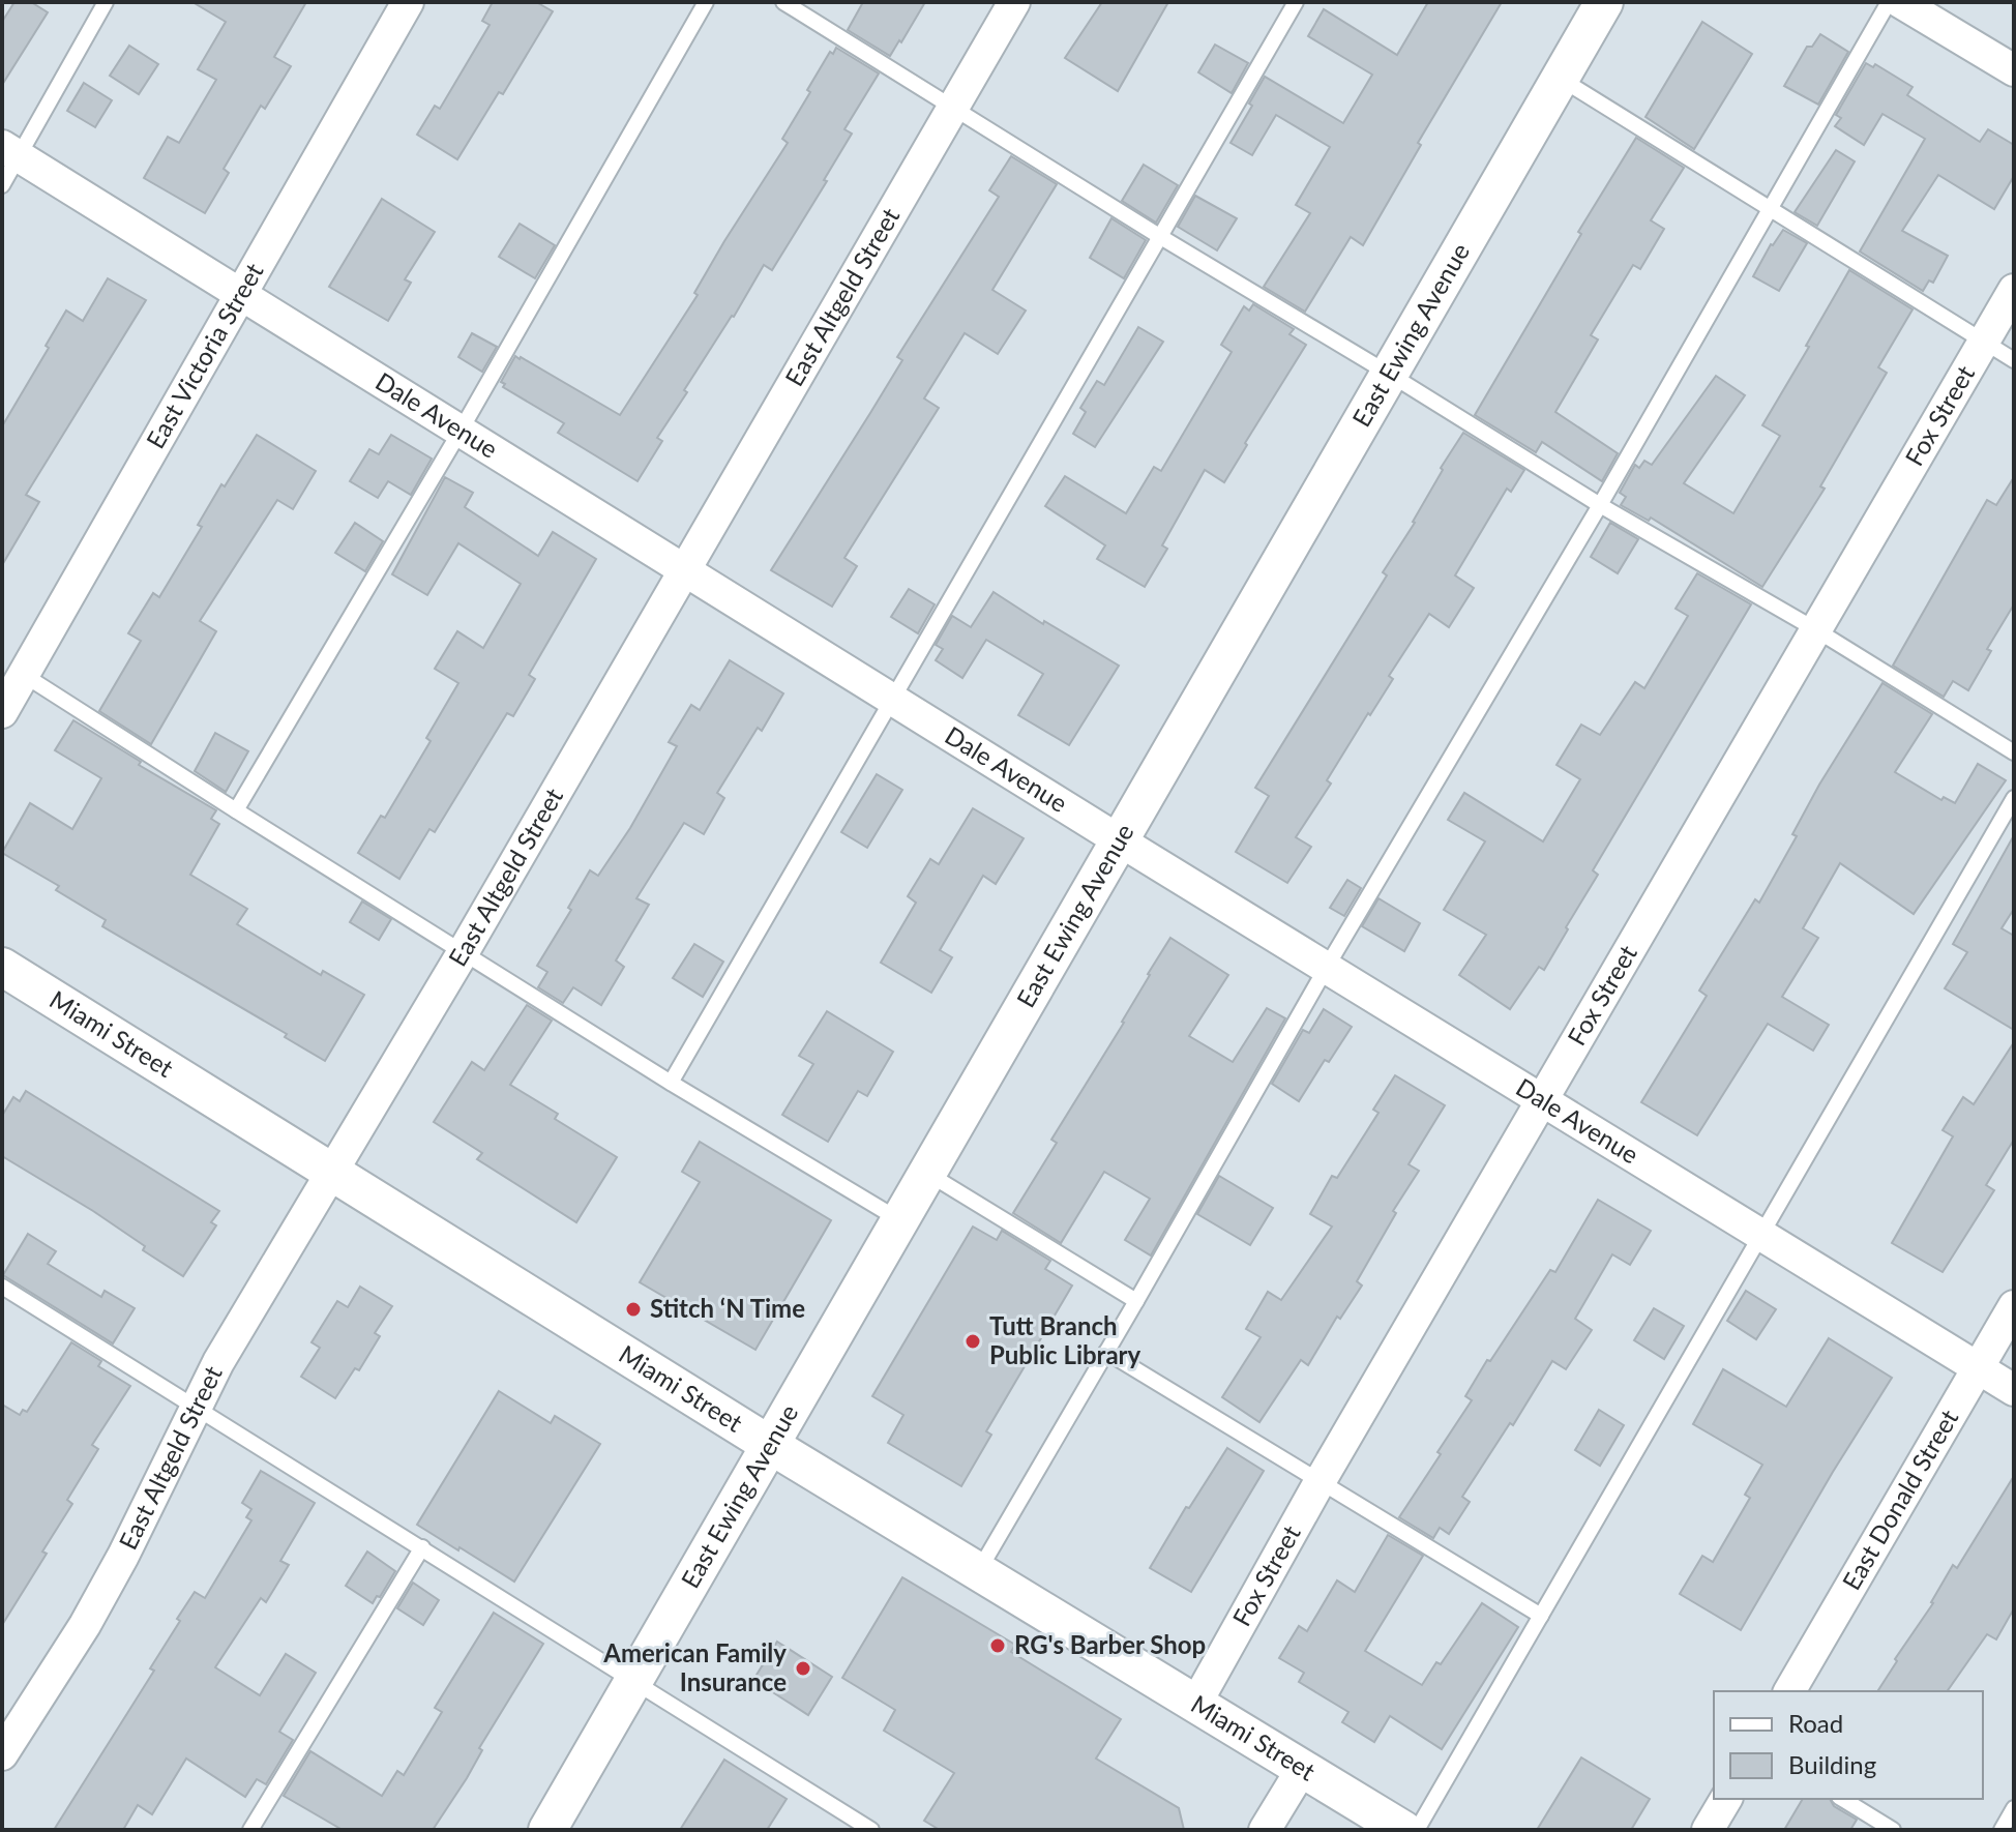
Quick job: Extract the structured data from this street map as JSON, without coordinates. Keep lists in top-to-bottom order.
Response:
{
  "streets": {
    "street": [
      "East Altgeld Street",
      "East Ewing Avenue",
      "East Victoria Street",
      "Fox Street",
      "Dale Avenue",
      "Miami Street",
      "East Donald Street"
    ]
  },
  "crossings": [
    ["East Altgeld Street", "Dale Avenue"],
    ["East Altgeld Street", "Miami Street"],
    ["East Ewing Avenue", "Dale Avenue"],
    ["East Ewing Avenue", "Miami Street"],
    ["East Victoria Street", "Dale Avenue"],
    ["Fox Street", "Dale Avenue"],
    ["Fox Street", "Miami Street"],
    ["Dale Avenue", "East Donald Street"]
  ],
  "places": [
    "Stitch ‘N Time",
    "Tutt Branch Public Library",
    "RG's Barber Shop",
    "American Family Insurance"
  ],
  "legend": ["Road", "Building"]
}
